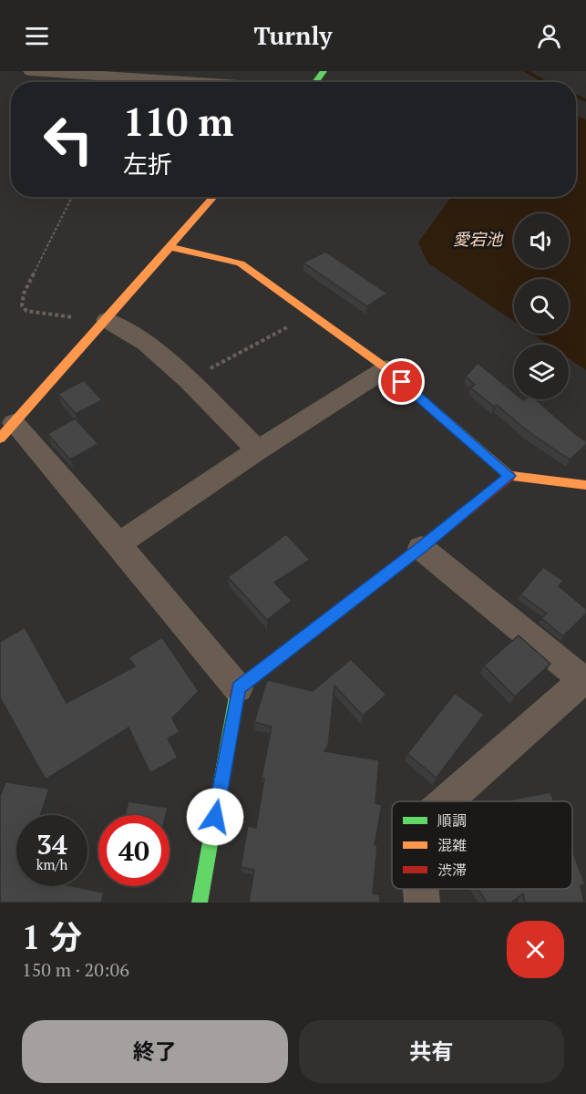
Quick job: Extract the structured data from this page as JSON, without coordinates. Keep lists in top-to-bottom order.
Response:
{
  "water": ["愛宕池"],
  "legend": ["順調", "混雑", "渋滞"],
  "page": {
    "header": "Turnly",
    "turn": ["110 m", "左折"],
    "speed": "34 km/h",
    "limit": "40",
    "heading": ["1 分", "150 m · 20:06"],
    "buttons": ["終了", "共有"]
  }
}
